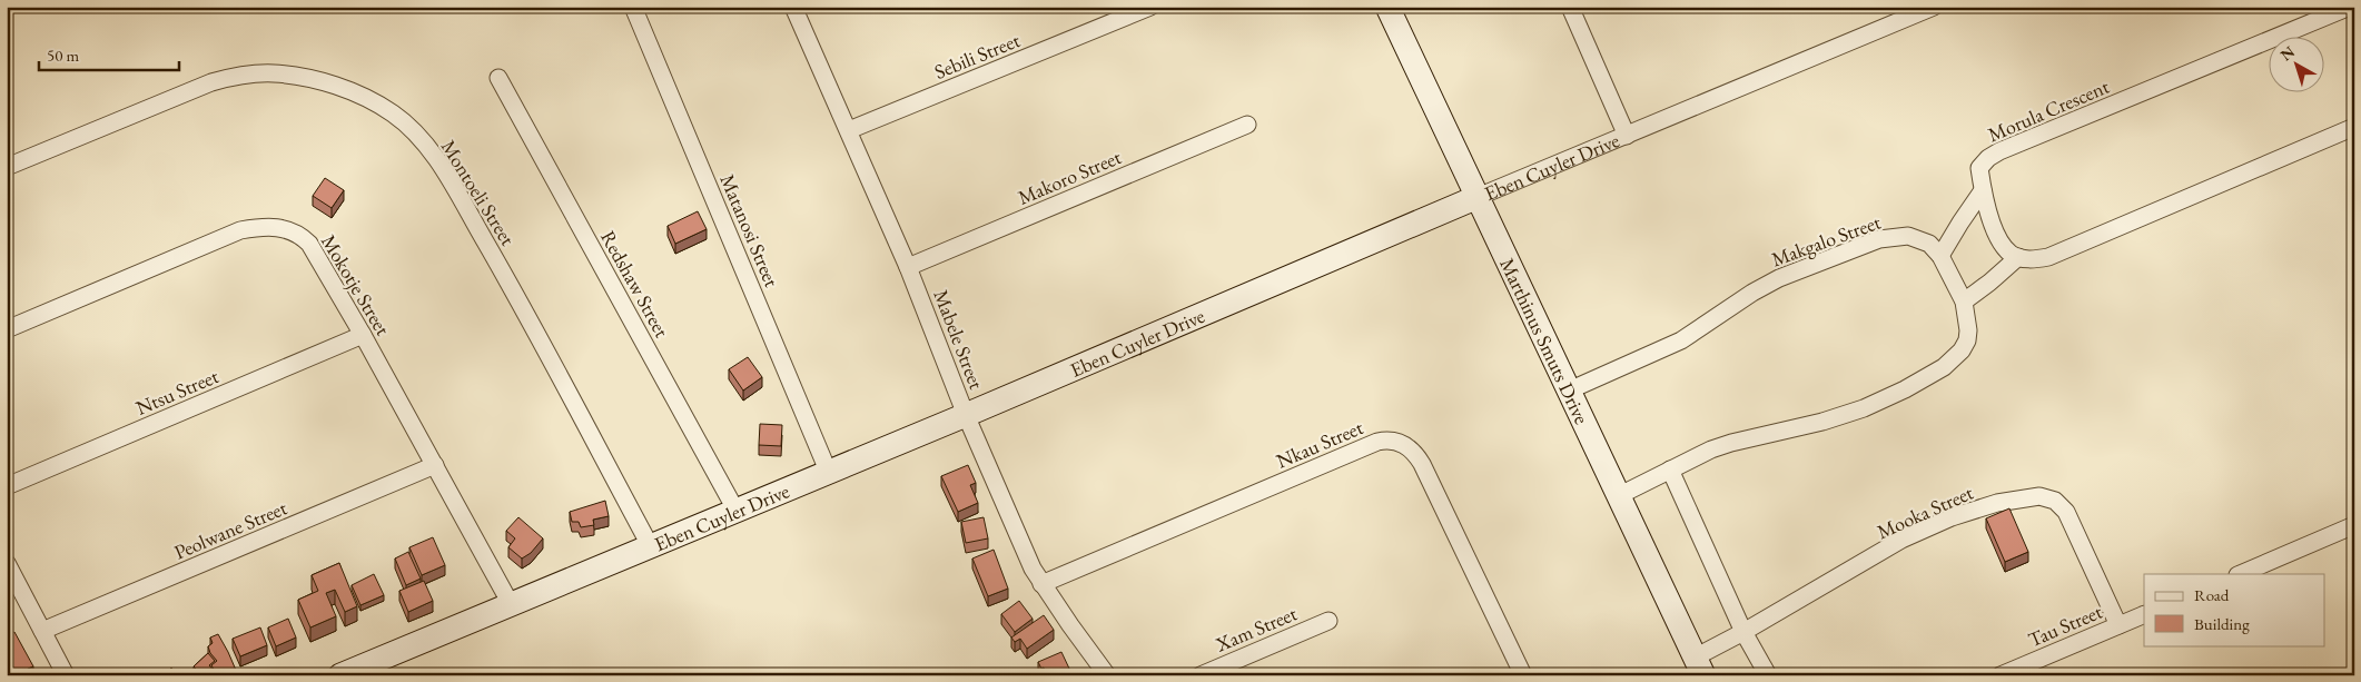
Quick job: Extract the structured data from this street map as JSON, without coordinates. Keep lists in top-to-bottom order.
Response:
{
  "streets": {
    "street": [
      "Sebili Street",
      "Morula Crescent",
      "Eben Cuyler Drive",
      "Makoro Street",
      "Montoeli Street",
      "Matanosi Street",
      "Makgalo Street",
      "Redshaw Street",
      "Mokotje Street",
      "Mabele Street",
      "Marthinus Smuts Drive",
      "Ntsu Street",
      "Nkau Street",
      "Mooka Street",
      "Peolwane Street",
      "Tau Street",
      "Xam Street"
    ]
  },
  "crossings": [
    ["Sebili Street", "Mabele Street"],
    ["Eben Cuyler Drive", "Montoeli Street"],
    ["Eben Cuyler Drive", "Matanosi Street"],
    ["Eben Cuyler Drive", "Redshaw Street"],
    ["Eben Cuyler Drive", "Mokotje Street"],
    ["Eben Cuyler Drive", "Mabele Street"],
    ["Eben Cuyler Drive", "Marthinus Smuts Drive"],
    ["Makoro Street", "Mabele Street"],
    ["Makgalo Street", "Marthinus Smuts Drive"],
    ["Mokotje Street", "Ntsu Street"],
    ["Mokotje Street", "Peolwane Street"],
    ["Mabele Street", "Nkau Street"],
    ["Marthinus Smuts Drive", "Mooka Street"],
    ["Mooka Street", "Tau Street"]
  ],
  "legend": ["Road", "Building"],
  "scale_bar": "50 m",
  "north": "top left"
}
